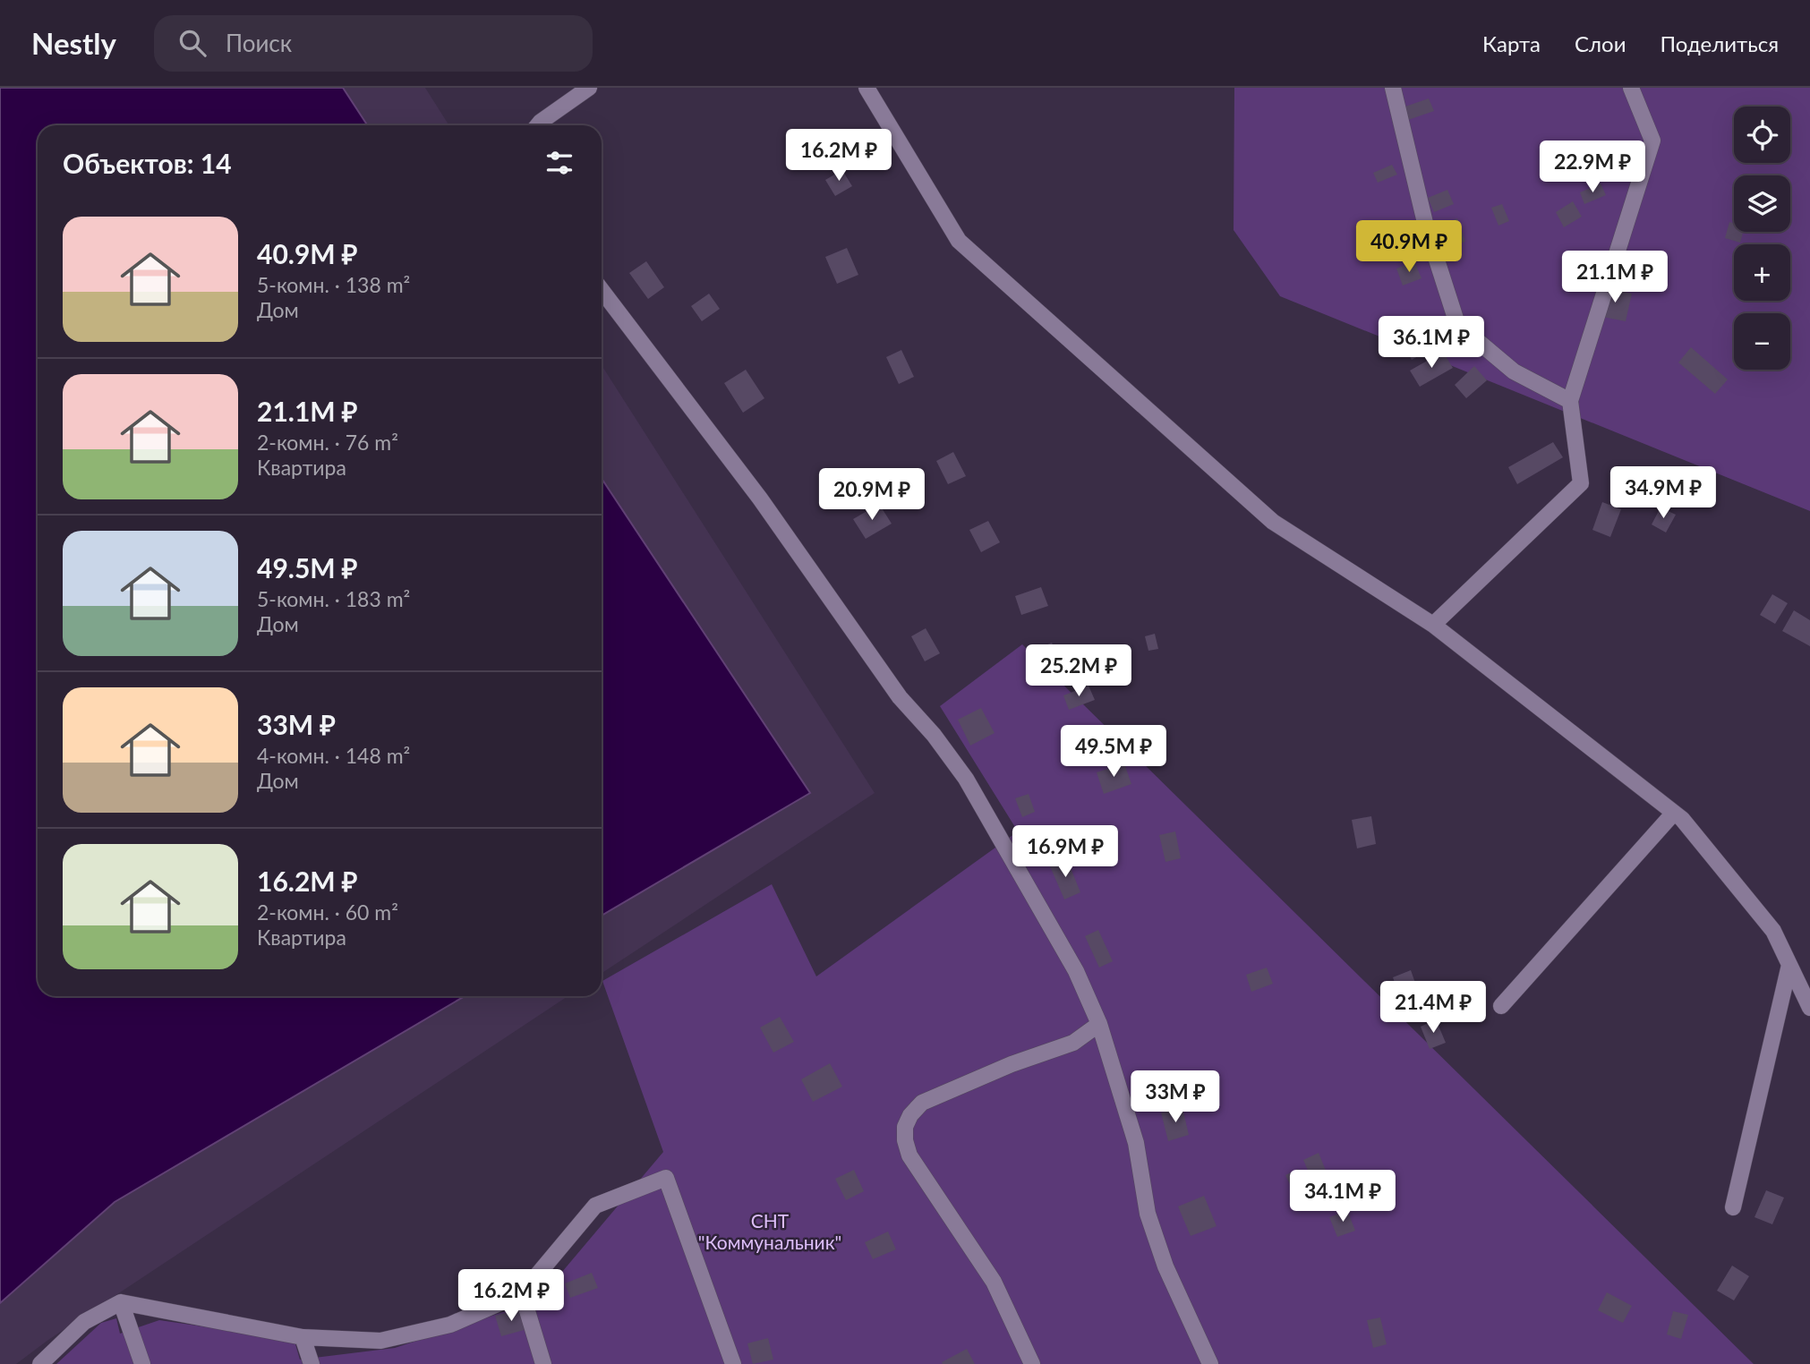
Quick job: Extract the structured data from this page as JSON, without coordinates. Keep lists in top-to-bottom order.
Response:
{
  "parks": ["СНТ \"Коммунальник\""],
  "page": {
    "header": "Nestly",
    "search": "Поиск",
    "nav": ["Карта", "Слои", "Поделиться"],
    "map_buttons": ["+", "−"],
    "heading": "Объектов: 14",
    "price": [
      "16.2M ₽",
      "22.9M ₽",
      "40.9M ₽",
      "21.1M ₽",
      "36.1M ₽",
      "34.9M ₽",
      "20.9M ₽",
      "25.2M ₽",
      "49.5M ₽",
      "16.9M ₽",
      "21.4M ₽",
      "33M ₽",
      "34.1M ₽",
      "16.2M ₽"
    ],
    "list": [
      {
        "name": "40.9M ₽",
        "note": "5-комн. · 138 m² · Дом"
      },
      {
        "name": "21.1M ₽",
        "note": "2-комн. · 76 m² · Квартира"
      },
      {
        "name": "49.5M ₽",
        "note": "5-комн. · 183 m² · Дом"
      },
      {
        "name": "33M ₽",
        "note": "4-комн. · 148 m² · Дом"
      },
      {
        "name": "16.2M ₽",
        "note": "2-комн. · 60 m² · Квартира"
      }
    ]
  }
}
